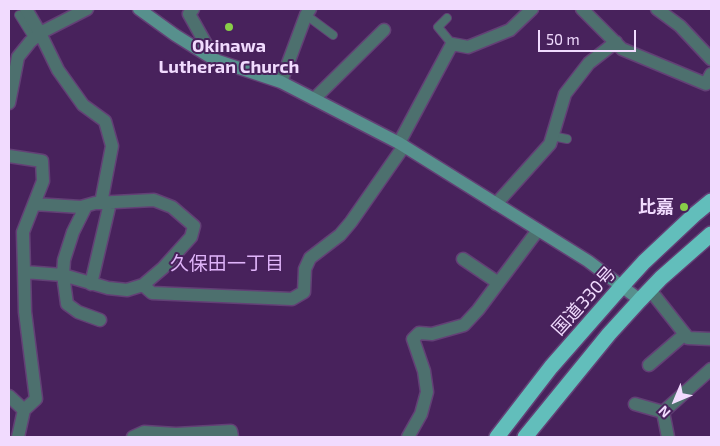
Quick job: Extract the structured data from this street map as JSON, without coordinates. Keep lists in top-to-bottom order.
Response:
{
  "streets": {
    "highway": ["国道330号"]
  },
  "districts": ["久保田一丁目"],
  "places": ["Okinawa Lutheran Church", "比嘉"],
  "scale_bar": "50 m",
  "north": "bottom left"
}
